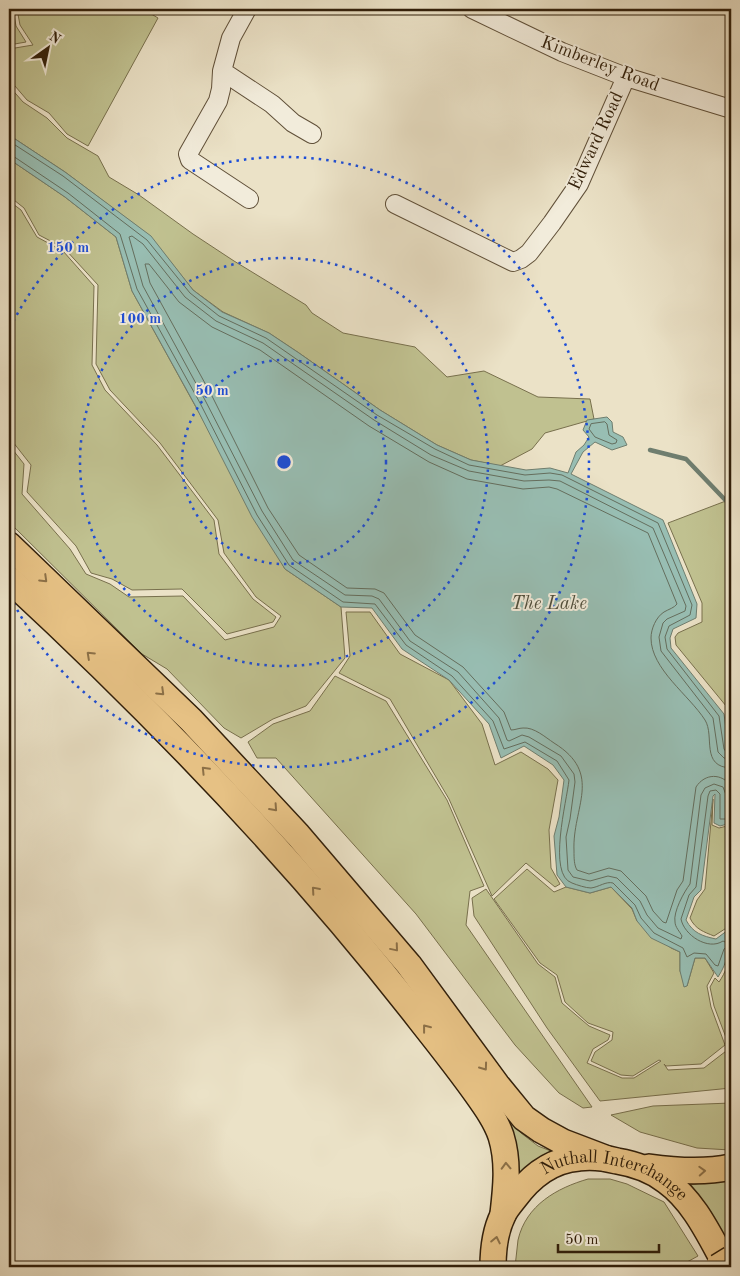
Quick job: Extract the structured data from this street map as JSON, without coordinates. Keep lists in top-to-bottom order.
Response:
{
  "streets": {
    "highway": ["Nuthall Interchange"],
    "street": ["Kimberley Road", "Edward Road"]
  },
  "crossings": [
    ["Kimberley Road", "Edward Road"]
  ],
  "water": ["The Lake"],
  "scale_bar": "50 m",
  "north": "top right",
  "rings": ["150 m", "100 m", "50 m"]
}
